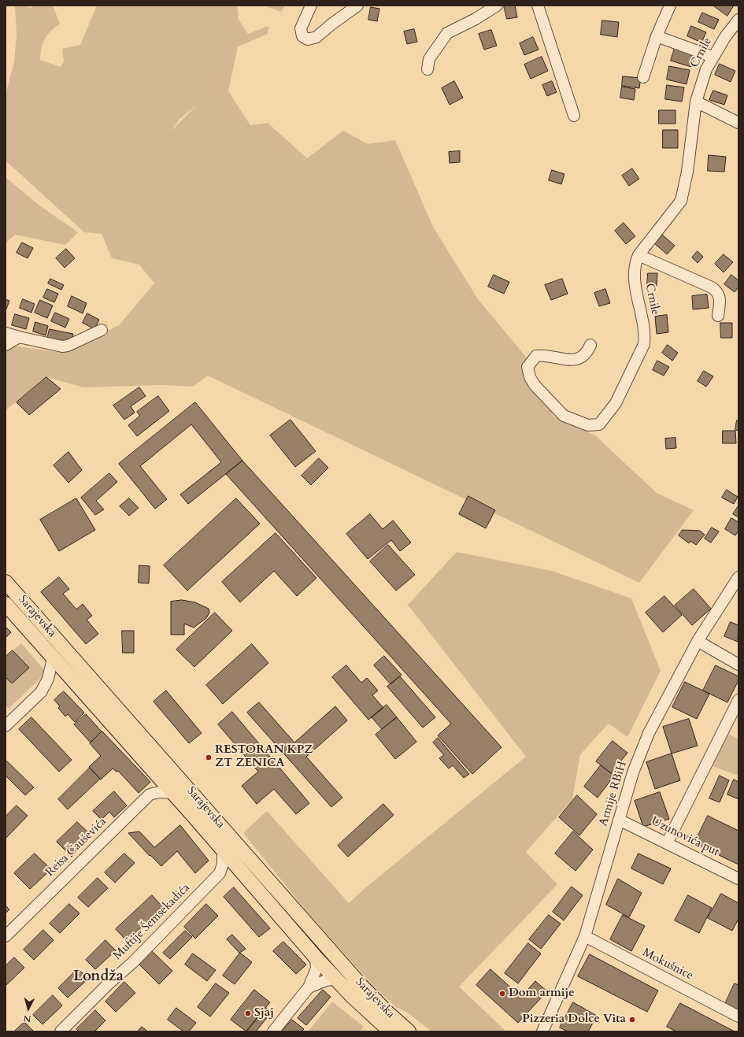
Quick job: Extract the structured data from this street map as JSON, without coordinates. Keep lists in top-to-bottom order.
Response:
{
  "streets": {
    "main road": ["Sarajevska"],
    "street": [
      "Crnile",
      "Armije RBiH",
      "Uzunovića put",
      "Reisa Čauševića",
      "Muftije Šemsekadića",
      "Mokušnice"
    ]
  },
  "crossings": [
    ["Sarajevska", "Reisa Čauševića"],
    ["Sarajevska", "Muftije Šemsekadića"],
    ["Armije RBiH", "Uzunovića put"],
    ["Armije RBiH", "Mokušnice"]
  ],
  "districts": ["Londža"],
  "places": [
    "RESTORAN KPZ ZT ZENICA",
    "Dom armije",
    "Sjaj",
    "Pizzeria Dolce Vita"
  ],
  "north": "bottom"
}
